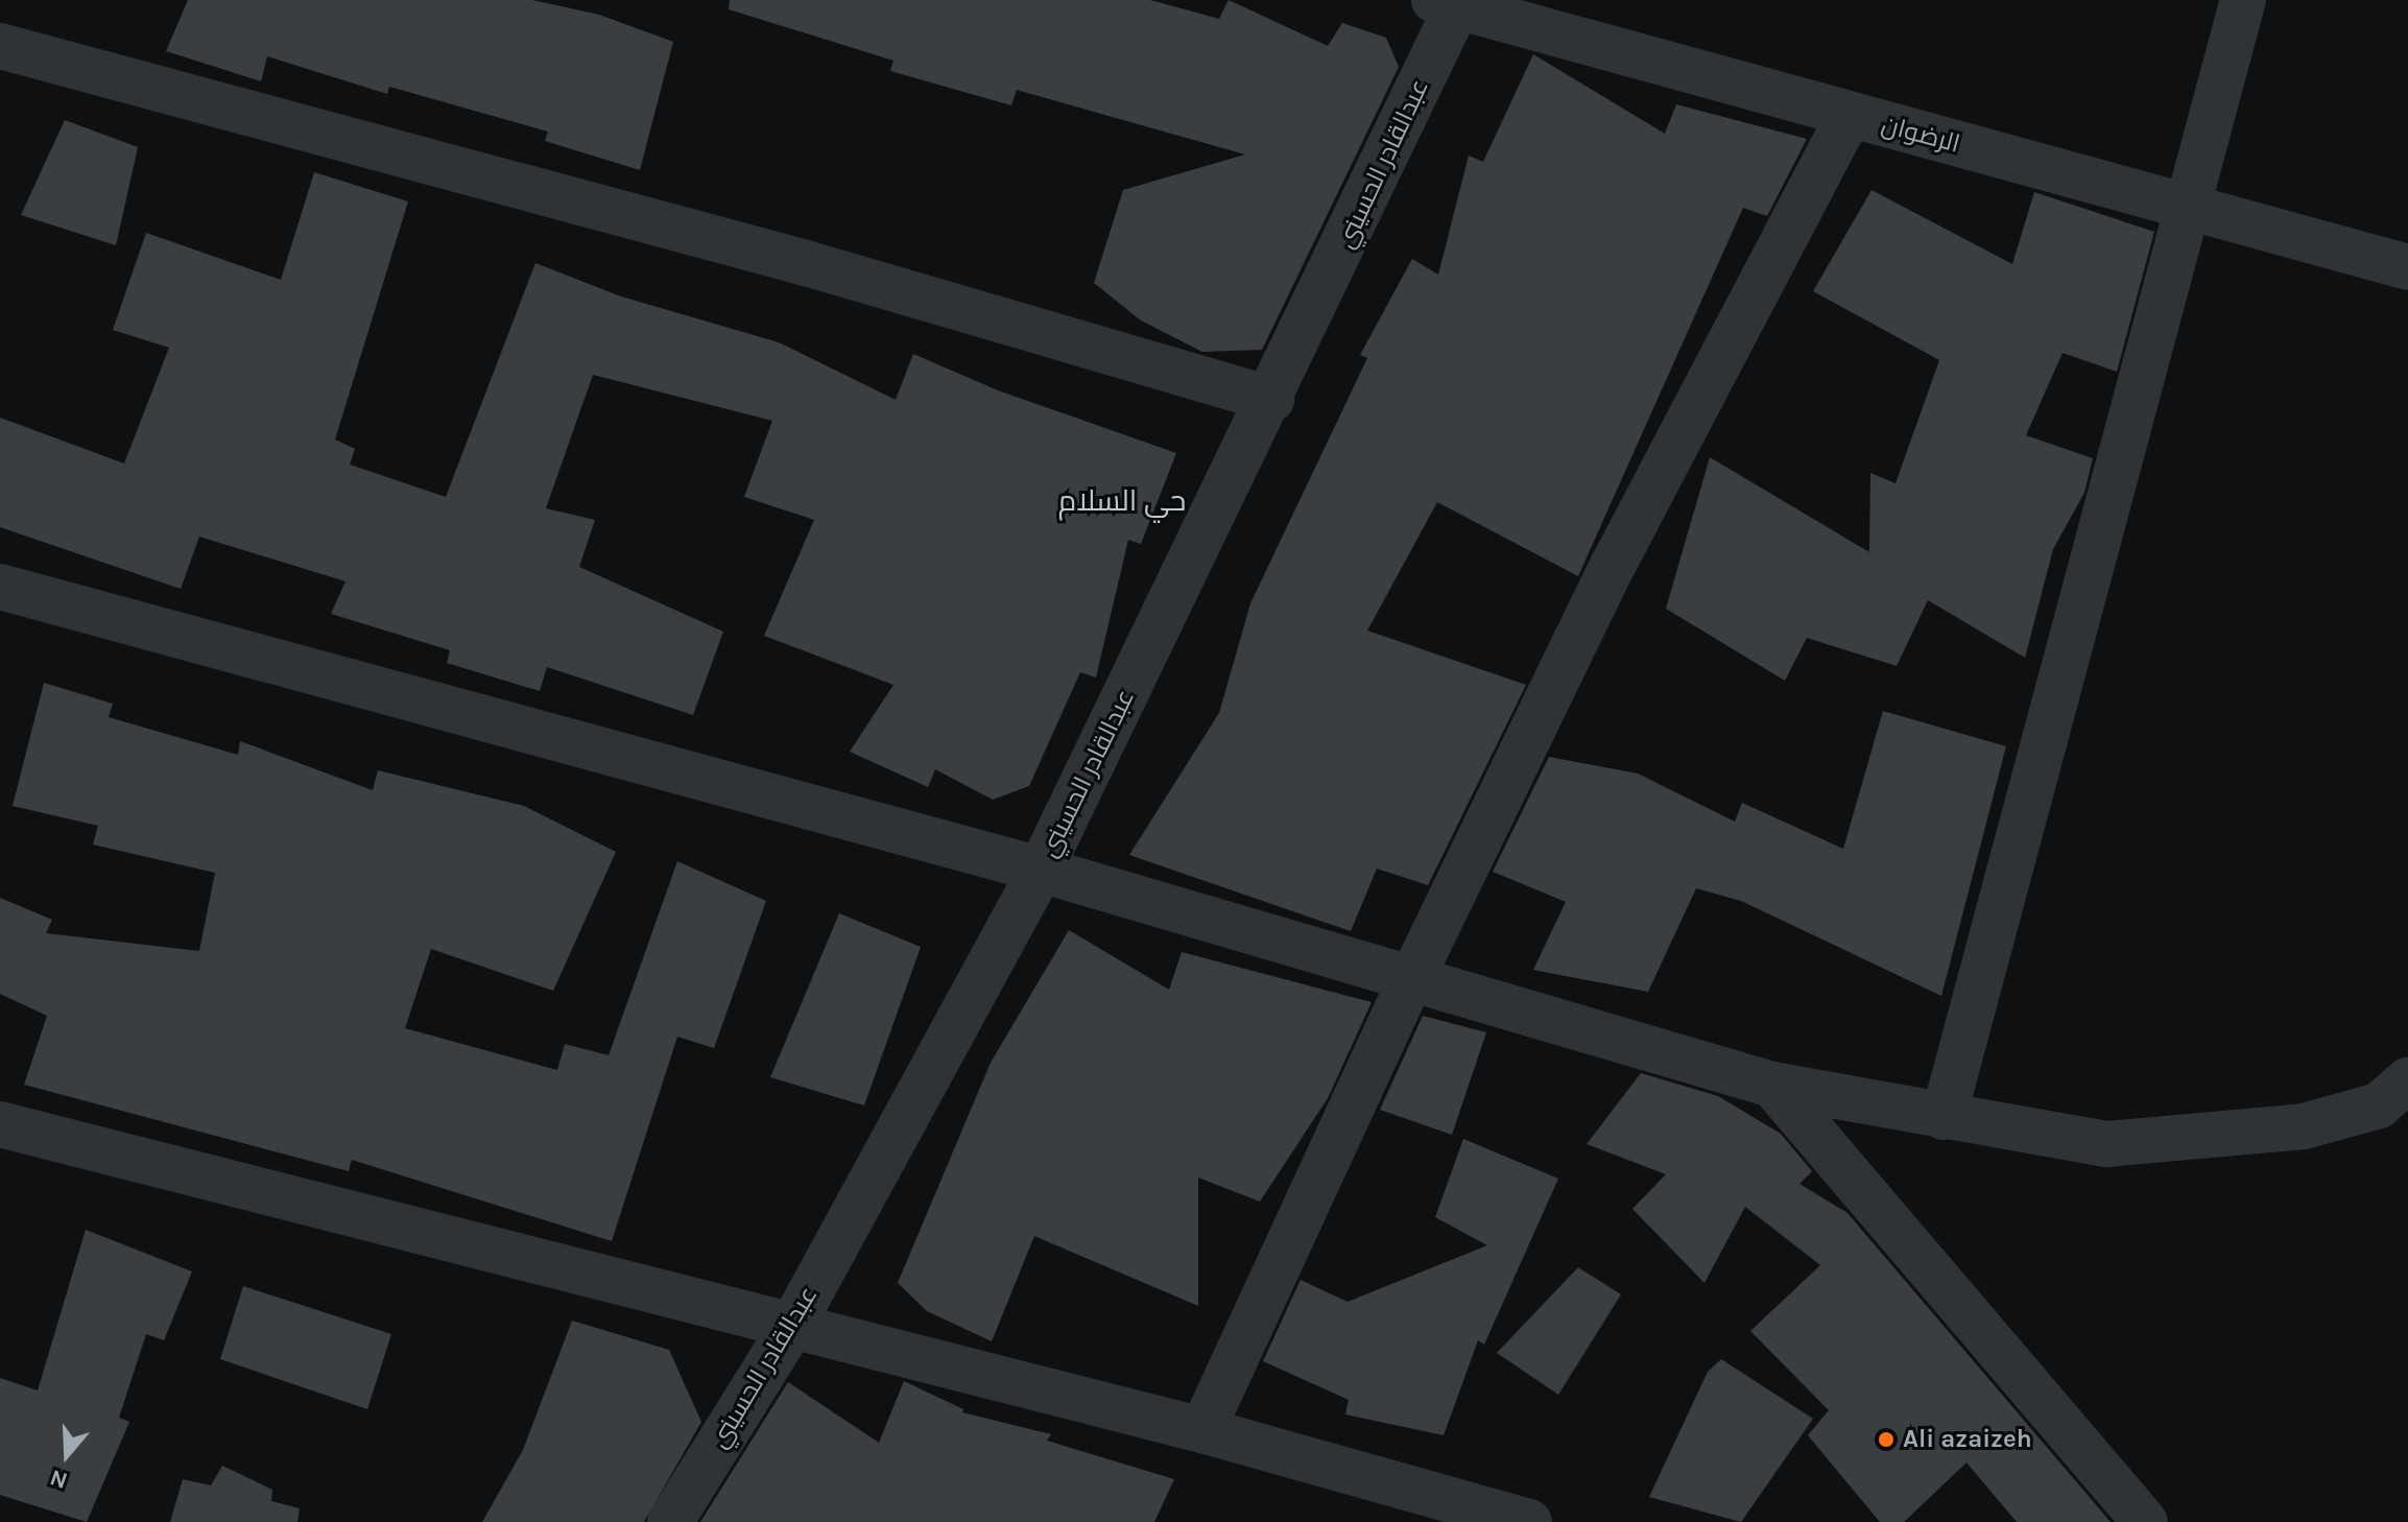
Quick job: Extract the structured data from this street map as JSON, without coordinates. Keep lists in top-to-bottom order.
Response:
{
  "streets": {
    "street": ["الرضوان", "عبدالقادر الحسيني"]
  },
  "crossings": [
    ["الرضوان", "عبدالقادر الحسيني"]
  ],
  "districts": ["حي السلام"],
  "places": ["Ali azaizeh"],
  "north": "bottom"
}
